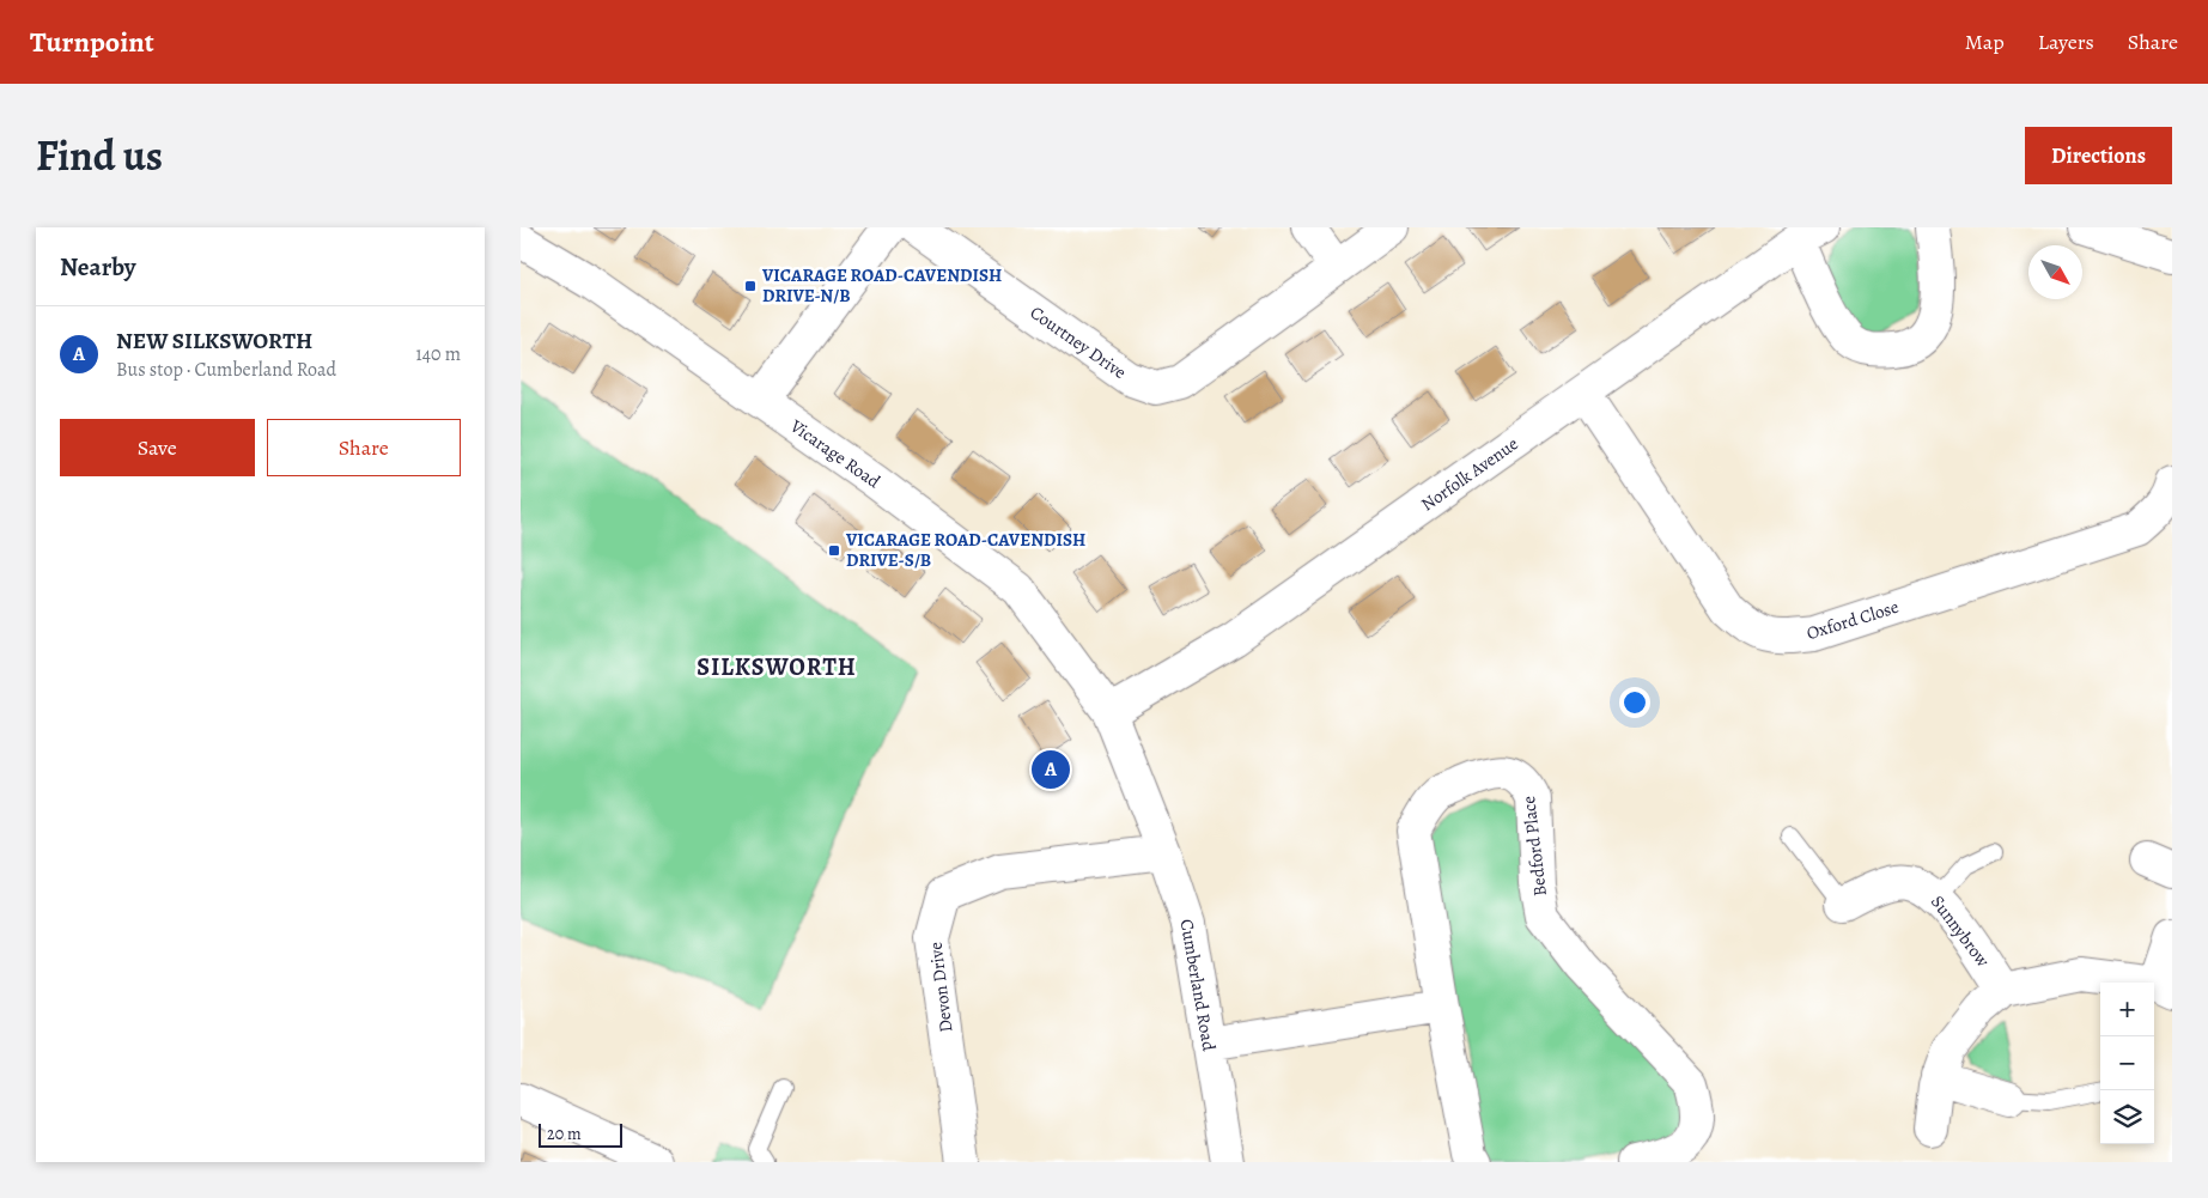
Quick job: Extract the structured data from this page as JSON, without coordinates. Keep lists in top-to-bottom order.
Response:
{
  "streets": {
    "street": [
      "Courtney Drive",
      "Vicarage Road",
      "Norfolk Avenue",
      "Oxford Close",
      "Bedford Place",
      "Sunnybrow",
      "Cumberland Road",
      "Devon Drive"
    ]
  },
  "crossings": [
    ["Vicarage Road", "Norfolk Avenue"],
    ["Vicarage Road", "Cumberland Road"],
    ["Norfolk Avenue", "Oxford Close"],
    ["Norfolk Avenue", "Cumberland Road"],
    ["Cumberland Road", "Devon Drive"]
  ],
  "districts": ["SILKSWORTH"],
  "places": {
    "transit": ["VICARAGE ROAD-CAVENDISH DRIVE-N/B", "VICARAGE ROAD-CAVENDISH DRIVE-S/B"]
  },
  "scale_bar": "20 m",
  "north": "bottom right",
  "page": {
    "header": "Turnpoint",
    "nav": ["Map", "Layers", "Share"],
    "title": "Find us",
    "buttons": [
      "Directions",
      ["Save", "Share"]
    ],
    "heading": "Nearby",
    "list": [
      {
        "mark": "A",
        "name": "NEW SILKSWORTH",
        "note": "Bus stop · Cumberland Road",
        "value": "140 m"
      }
    ],
    "pins": "A",
    "map_buttons": ["+", "−"],
    "scale": "20 m"
  }
}
